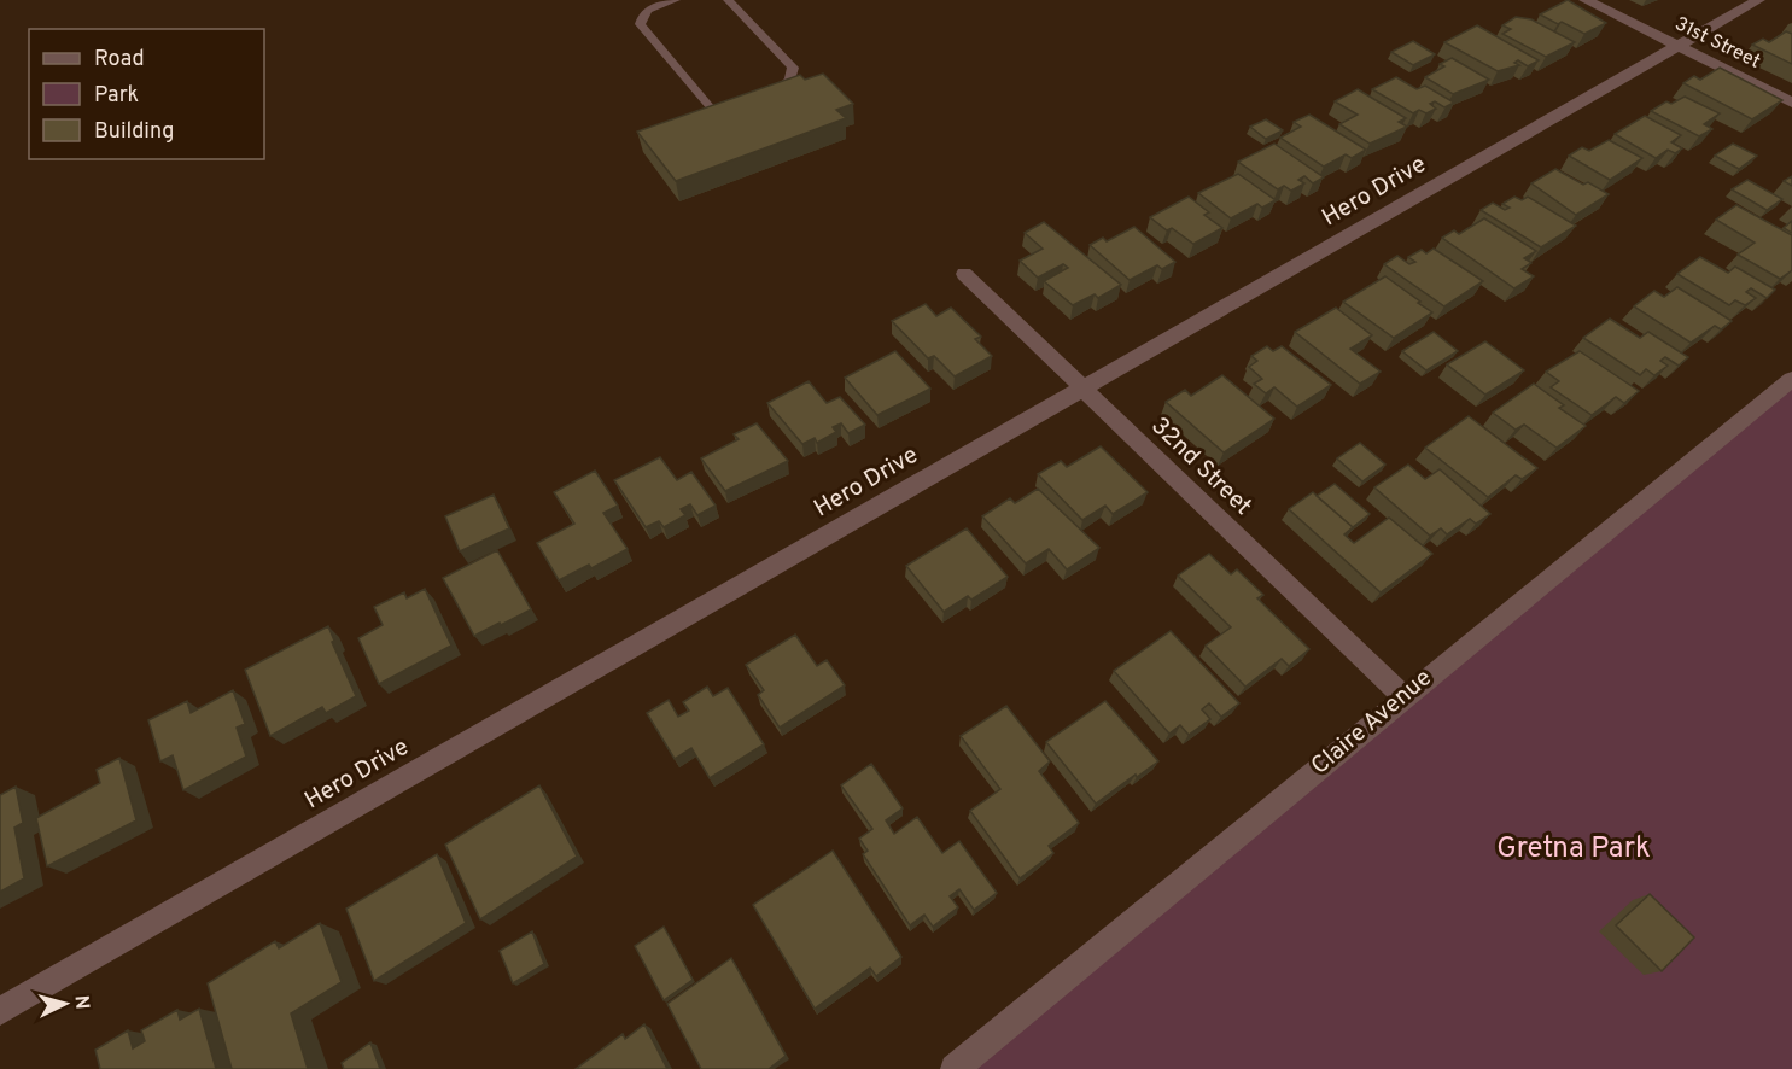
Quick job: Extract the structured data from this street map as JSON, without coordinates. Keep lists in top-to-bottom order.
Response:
{
  "streets": {
    "street": [
      "31st Street",
      "Hero Drive",
      "32nd Street",
      "Claire Avenue"
    ]
  },
  "crossings": [
    ["31st Street", "Hero Drive"],
    ["Hero Drive", "32nd Street"],
    ["32nd Street", "Claire Avenue"]
  ],
  "parks": ["Gretna Park"],
  "legend": ["Road", "Park", "Building"],
  "north": "right"
}
